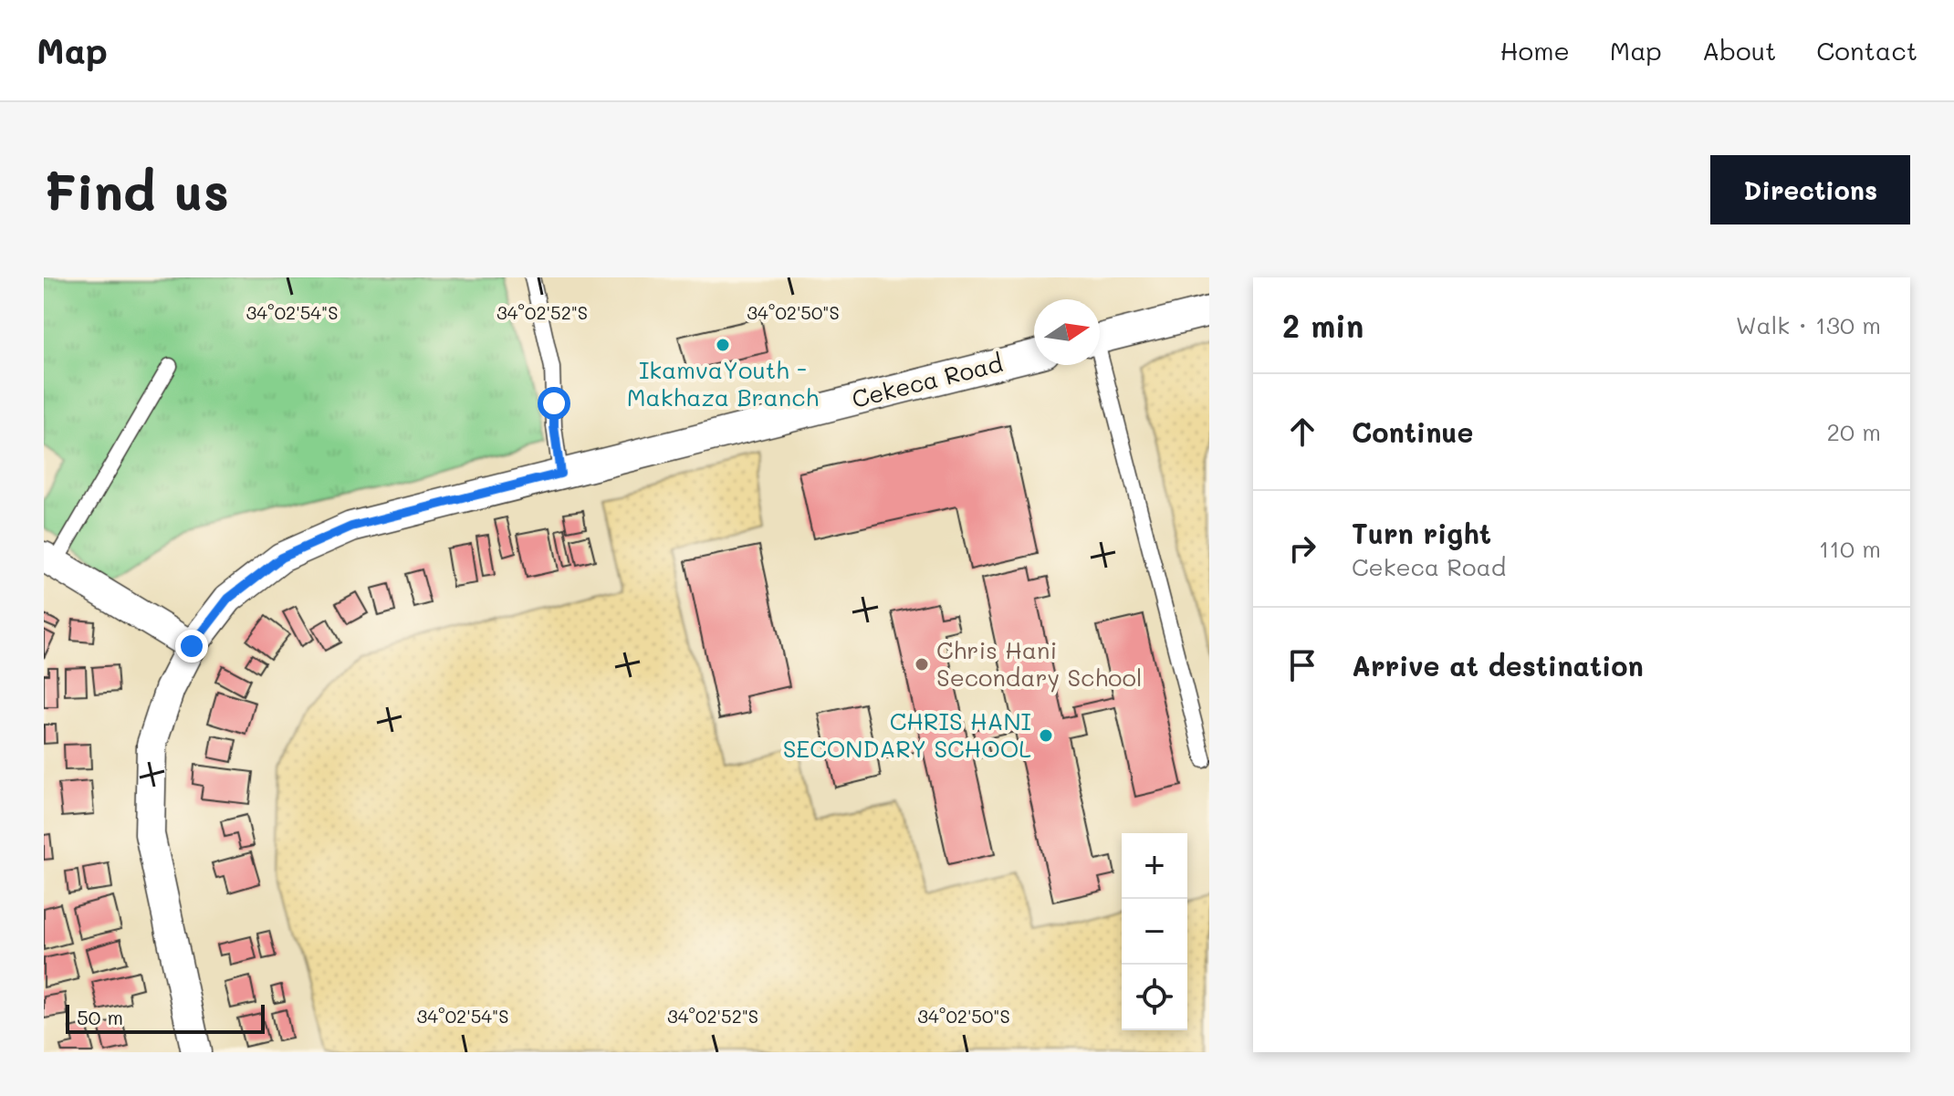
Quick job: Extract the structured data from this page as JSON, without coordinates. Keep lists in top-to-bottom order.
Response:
{
  "streets": {
    "street": ["Cekeca Road"]
  },
  "places": ["IkamvaYouth - Makhaza Branch", "Chris Hani Secondary School", "CHRIS HANI SECONDARY SCHOOL"],
  "scale_bar": "50 m",
  "north": "right",
  "page": {
    "header": "Map",
    "nav": [
      "Home",
      "Map",
      "About",
      "Contact"
    ],
    "buttons": "Directions",
    "title": "Find us",
    "heading": ["2 min", "Walk · 130 m"],
    "list": [
      ["Continue", "20 m"],
      ["Turn right", "Cekeca Road", "110 m"],
      "Arrive at destination"
    ],
    "map_buttons": ["+", "−"],
    "scale": "50 m"
  },
  "coordinates": ["34°02'54\"S", "34°02'52\"S", "34°02'50\"S"]
}
